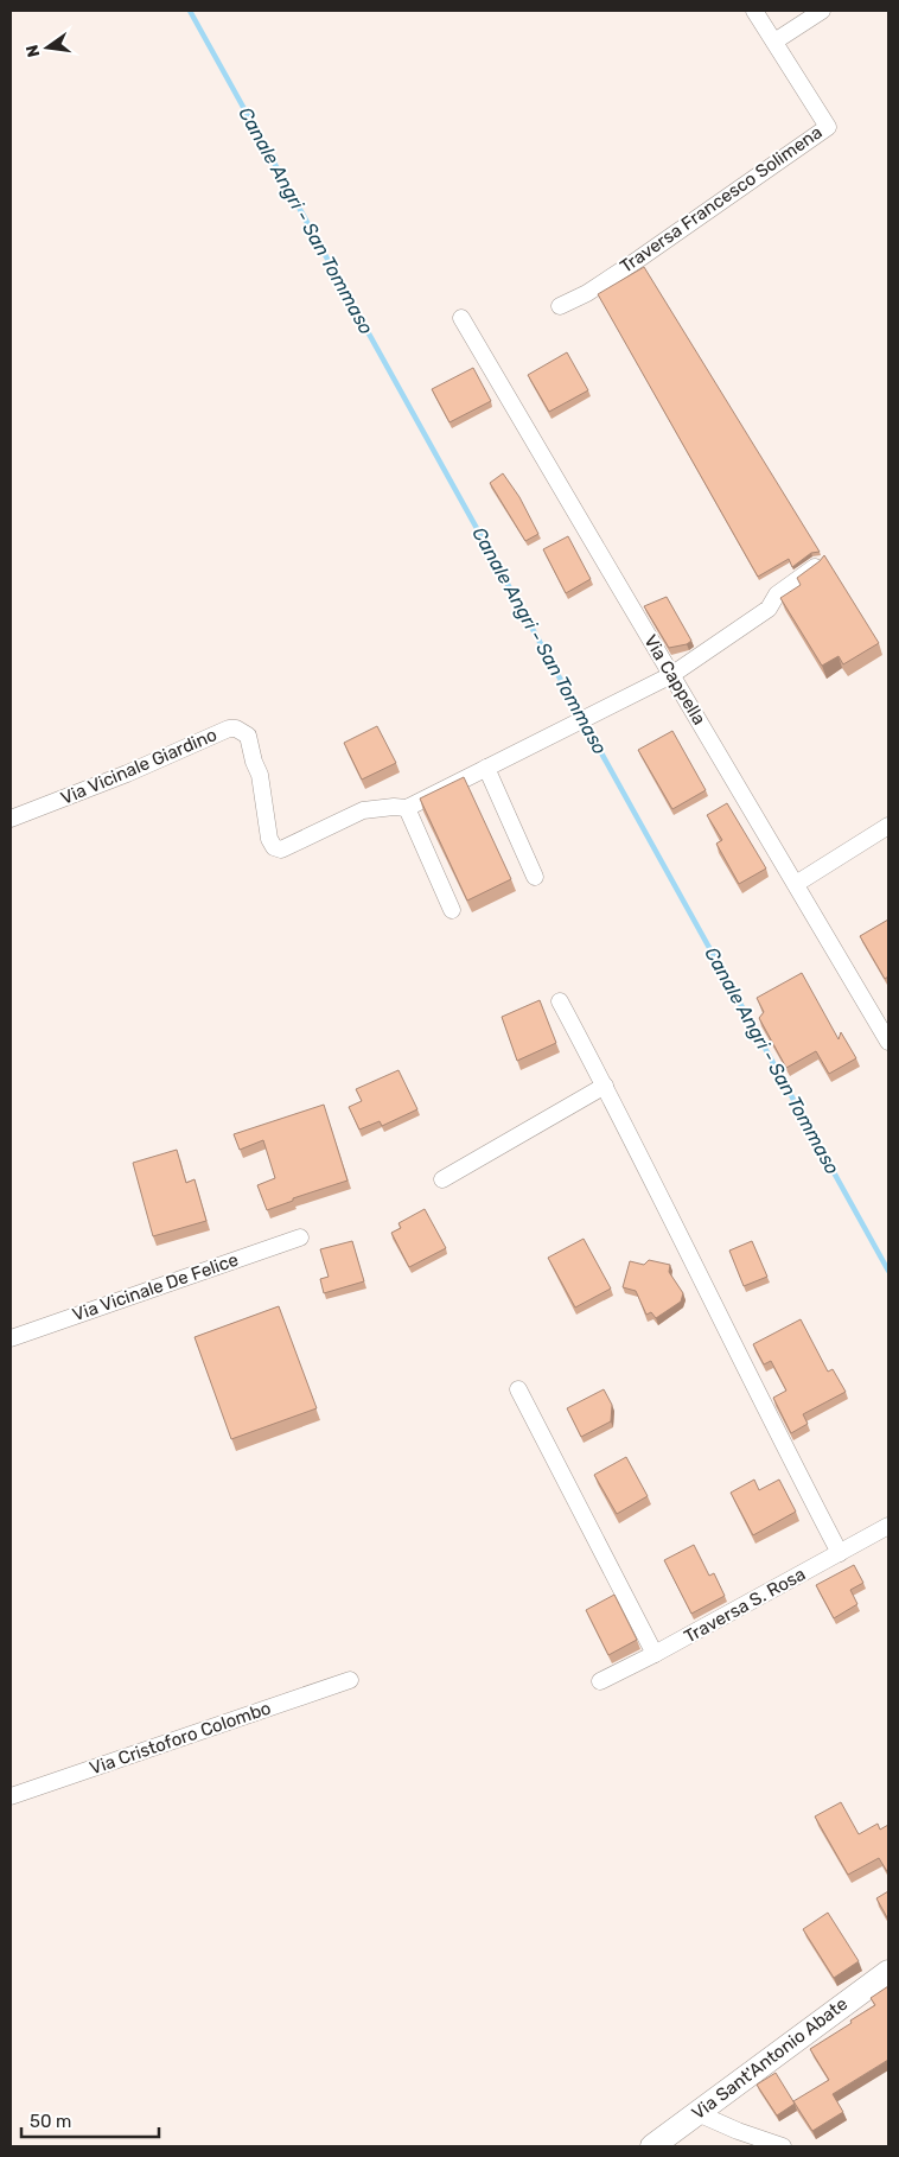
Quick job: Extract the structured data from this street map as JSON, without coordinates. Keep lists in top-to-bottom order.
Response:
{
  "streets": {
    "street": [
      "Traversa Francesco Solimena",
      "Via Cappella",
      "Via Vicinale Giardino",
      "Via Vicinale De Felice",
      "Traversa S. Rosa",
      "Via Cristoforo Colombo",
      "Via Sant'Antonio Abate"
    ]
  },
  "crossings": [
    ["Via Cappella", "Via Vicinale Giardino"]
  ],
  "water": ["Canale Angri - San Tommaso"],
  "scale_bar": "50 m",
  "north": "left"
}
